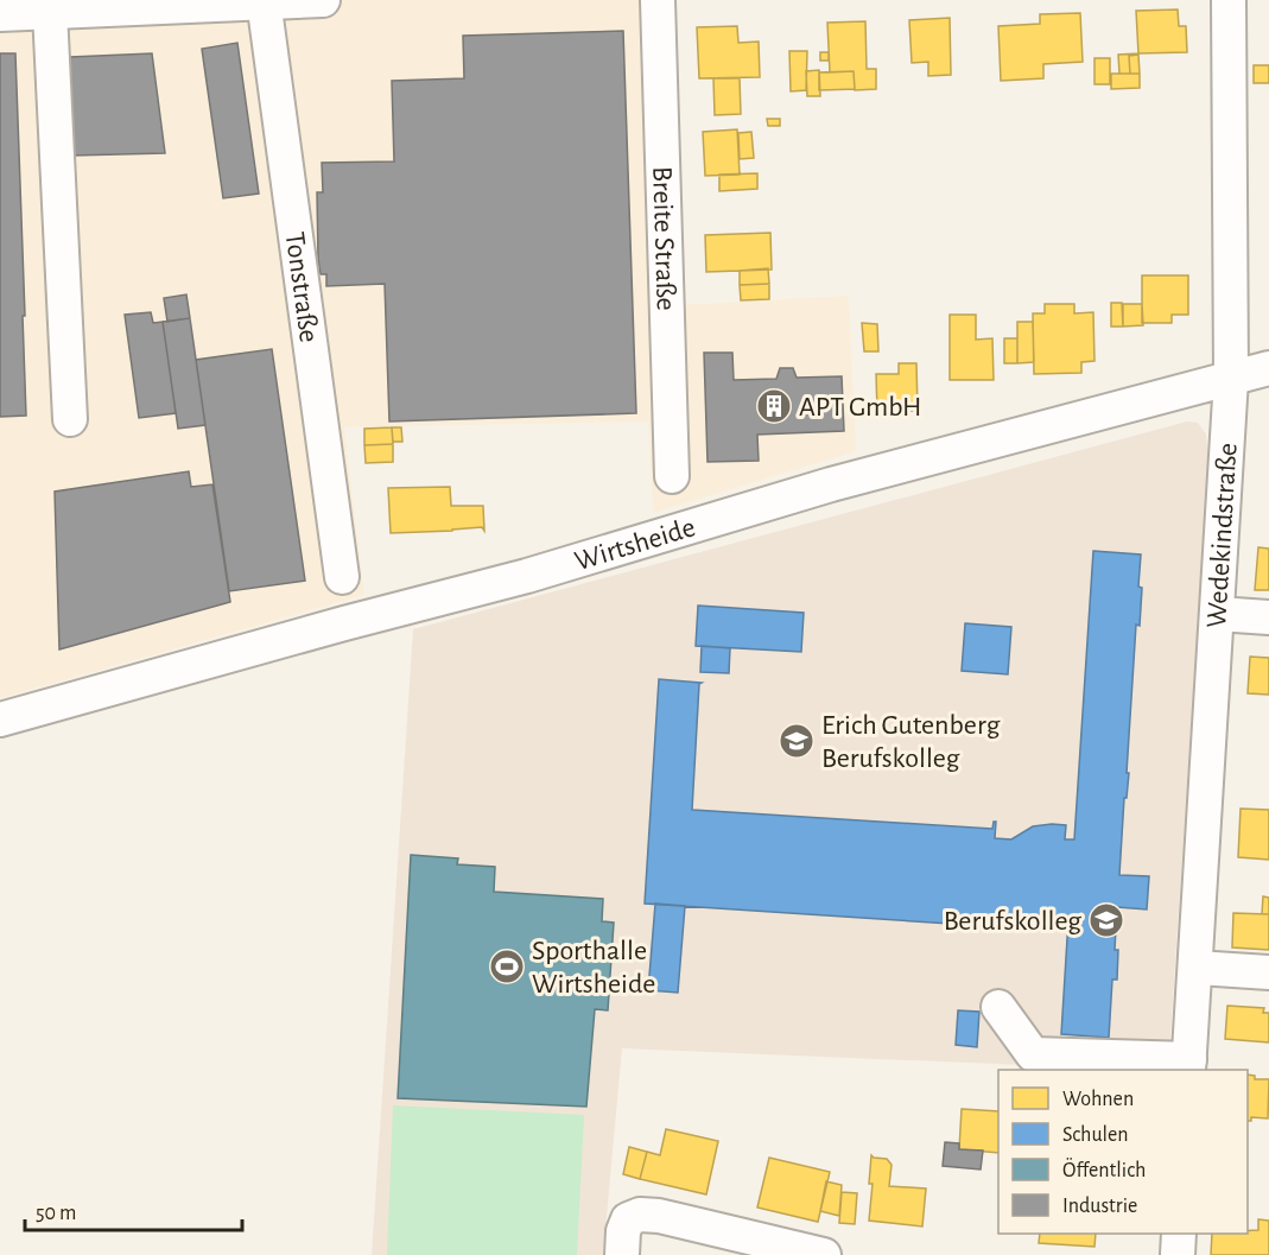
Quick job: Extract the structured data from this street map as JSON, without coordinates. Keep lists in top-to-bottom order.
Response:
{
  "streets": {
    "street": [
      "Breite Straße",
      "Tonstraße",
      "Wedekindstraße",
      "Wirtsheide"
    ]
  },
  "crossings": [
    ["Wedekindstraße", "Wirtsheide"]
  ],
  "places": {
    "building": ["APT GmbH"],
    "school or university": ["Erich Gutenberg Berufskolleg", "Berufskolleg"],
    "sports": ["Sporthalle Wirtsheide"]
  },
  "legend": [
    "Wohnen",
    "Schulen",
    "Öffentlich",
    "Industrie"
  ],
  "scale_bar": "50 m"
}
